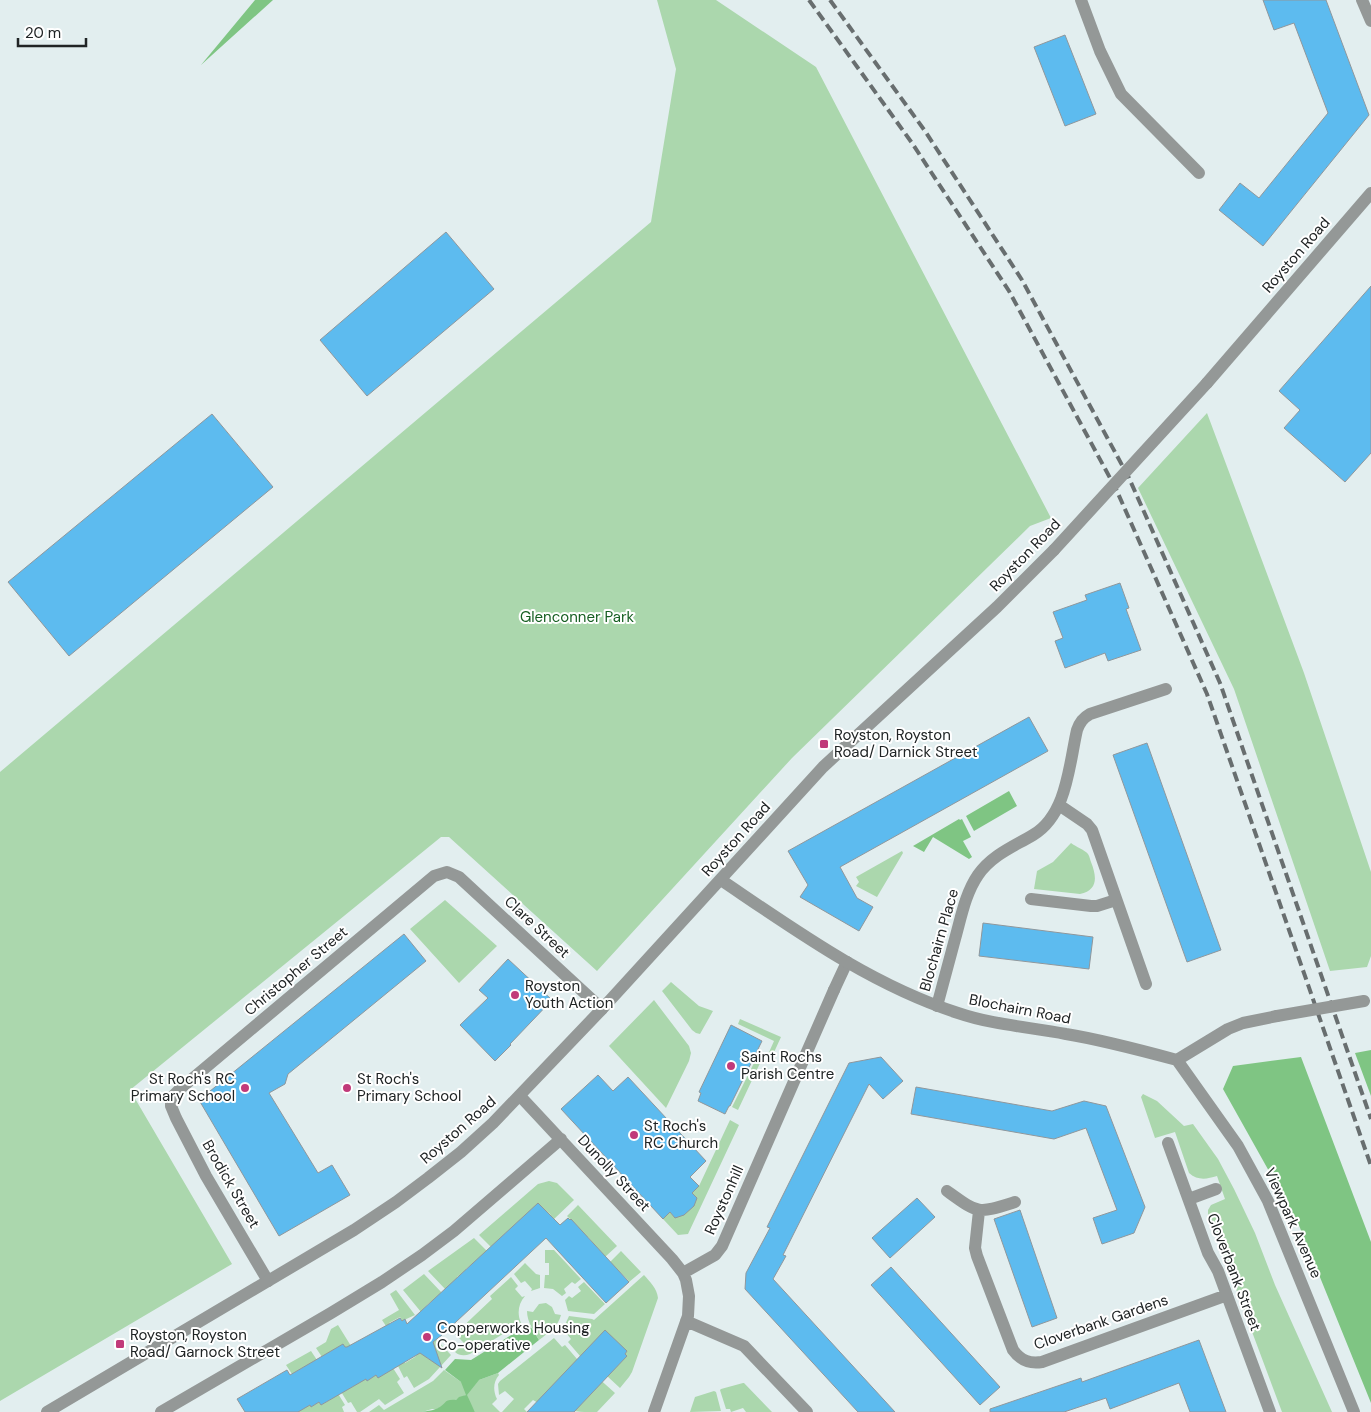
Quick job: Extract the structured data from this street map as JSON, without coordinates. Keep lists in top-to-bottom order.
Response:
{
  "streets": {
    "street": [
      "Royston Road",
      "Clare Street",
      "Blochairn Place",
      "Christopher Street",
      "Blochairn Road",
      "Dunolly Street",
      "Brodick Street",
      "Roystonhill",
      "Viewpark Avenue",
      "Cloverbank Street",
      "Cloverbank Gardens"
    ]
  },
  "crossings": [
    ["Royston Road", "Clare Street"],
    ["Royston Road", "Blochairn Road"],
    ["Royston Road", "Dunolly Street"],
    ["Royston Road", "Brodick Street"],
    ["Clare Street", "Christopher Street"],
    ["Blochairn Place", "Blochairn Road"],
    ["Christopher Street", "Brodick Street"],
    ["Blochairn Road", "Roystonhill"],
    ["Blochairn Road", "Viewpark Avenue"],
    ["Dunolly Street", "Roystonhill"],
    ["Cloverbank Street", "Cloverbank Gardens"]
  ],
  "parks": ["Glenconner Park"],
  "places": {
    "transit": ["Royston, Royston Road/ Darnick Street", "Royston, Royston Road/ Garnock Street"],
    "other": [
      "Royston Youth Action",
      "Saint Rochs Parish Centre",
      "St Roch's RC Primary School",
      "St Roch's Primary School",
      "St Roch's RC Church",
      "Copperworks Housing Co-operative"
    ]
  },
  "scale_bar": "20 m"
}
